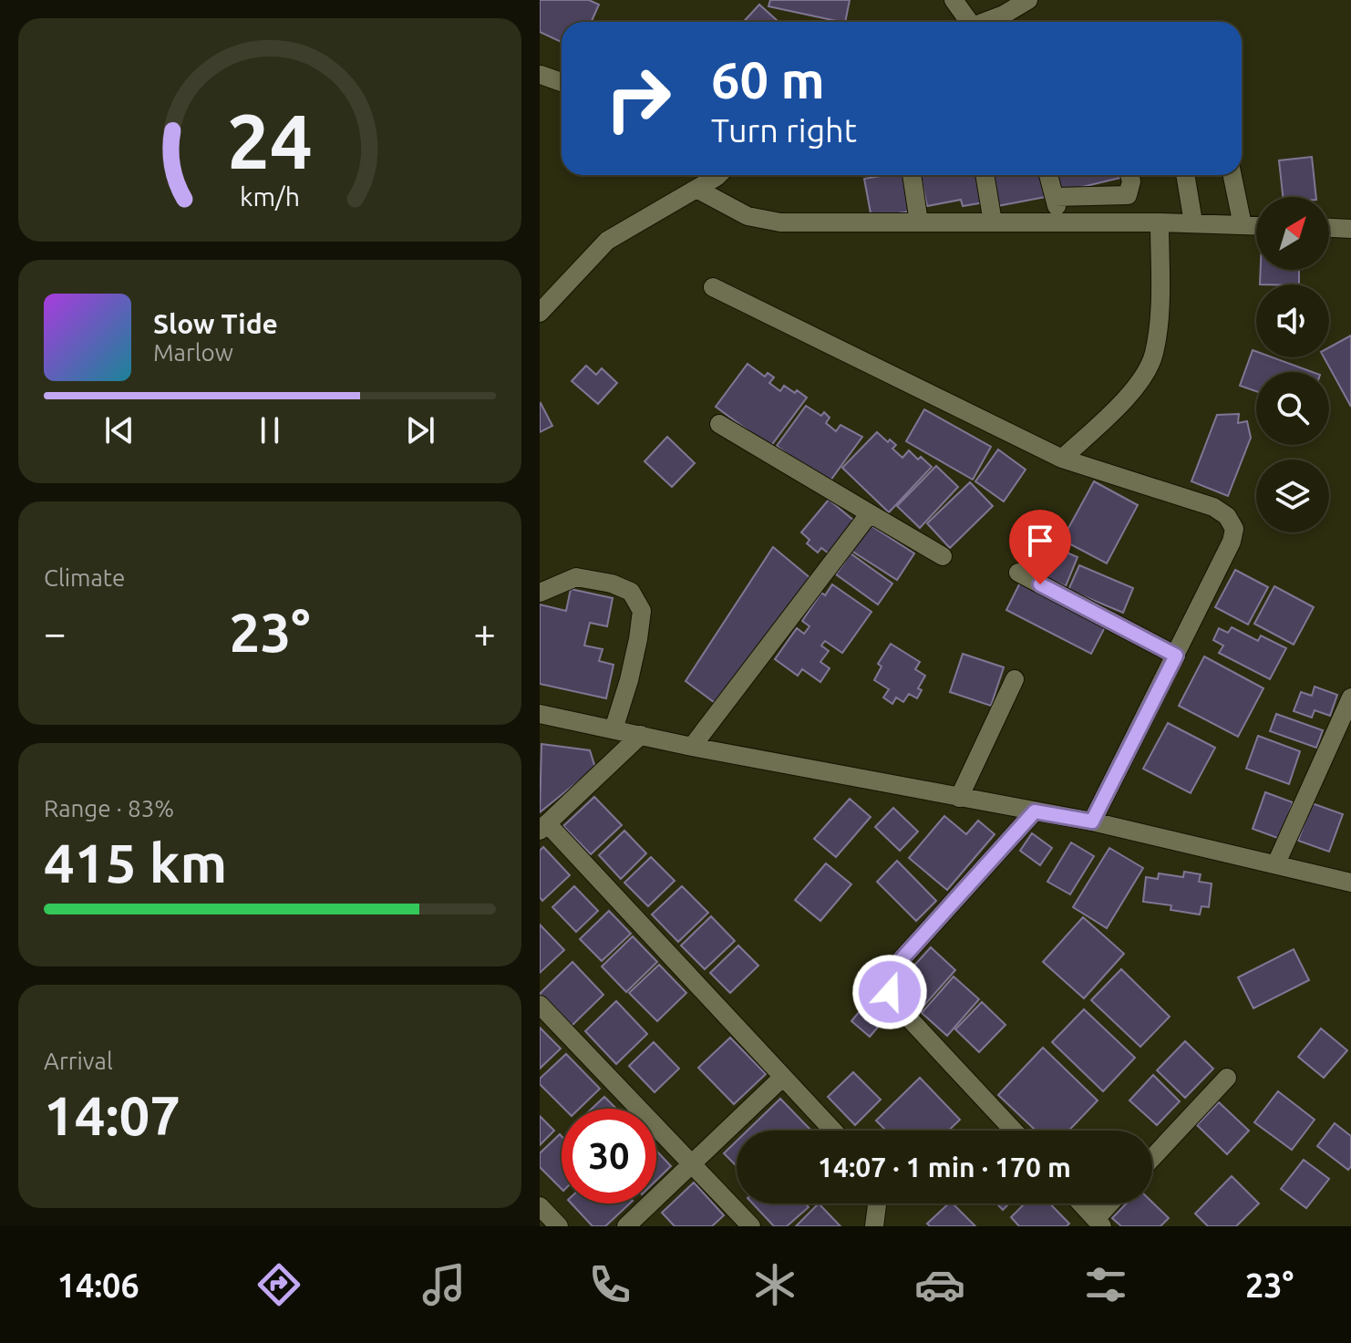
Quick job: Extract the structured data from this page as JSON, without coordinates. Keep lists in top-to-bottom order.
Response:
{
  "north": "top right",
  "page": {
    "turn": ["60 m", "Turn right"],
    "song": ["Slow Tide", "Marlow"],
    "tile": [
      "Climate",
      ["Range · 83%", "415 km"],
      ["Arrival", "14:07"]
    ],
    "heat": ["−", "23°", "+"],
    "limit": "30",
    "trip": "14:07 · 1 min · 170 m",
    "tabs": ["14:06", "23°"],
    "gauge": ["24", "km/h"]
  }
}
